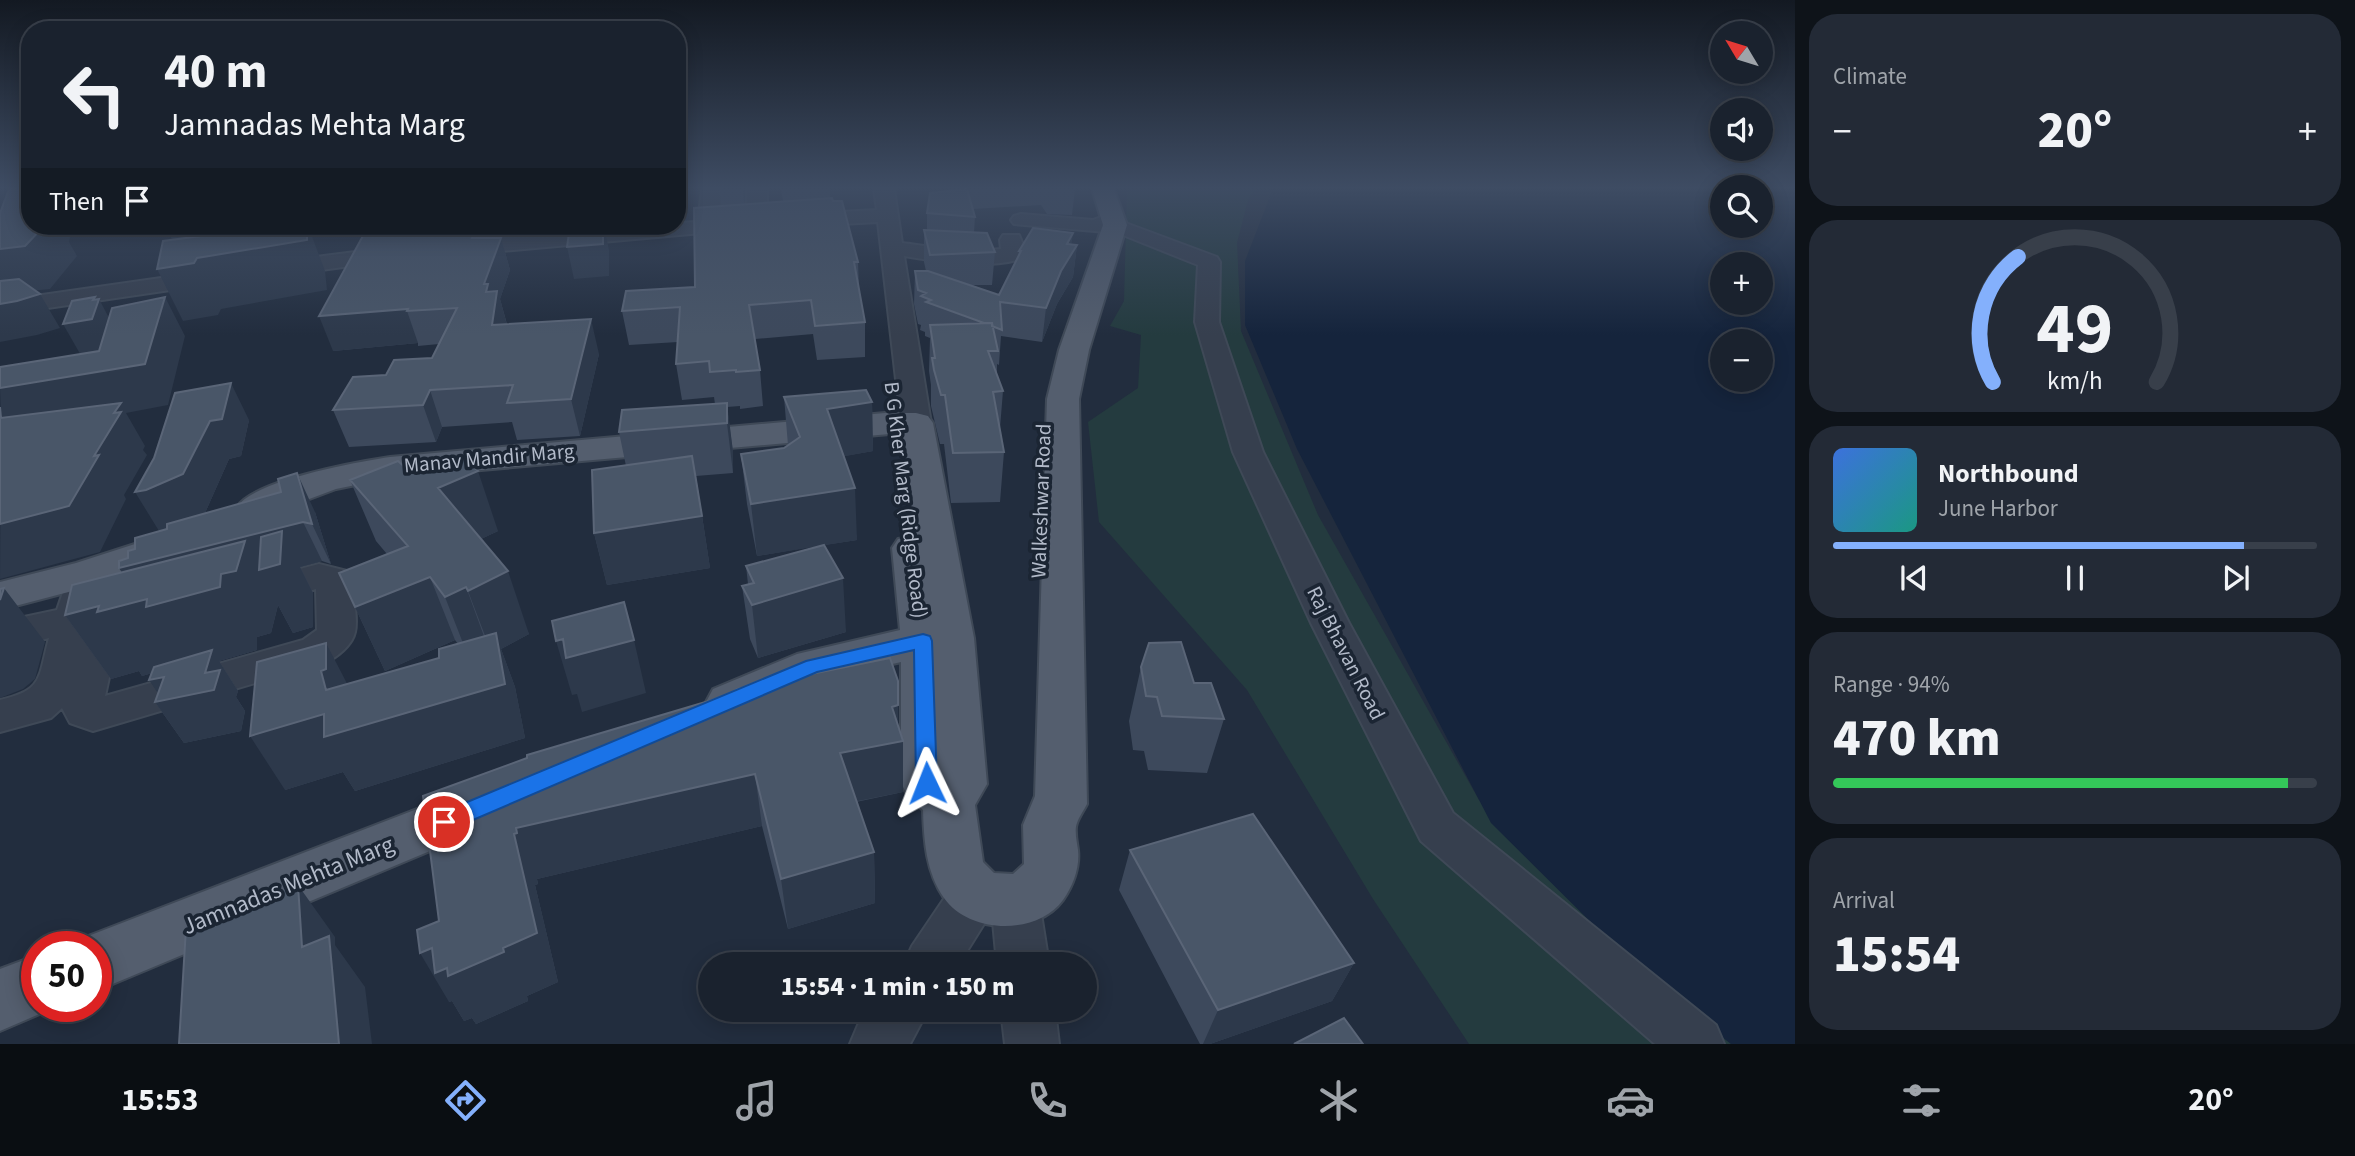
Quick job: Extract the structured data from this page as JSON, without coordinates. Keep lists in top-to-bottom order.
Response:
{
  "streets": {
    "main road": [
      "Manav Mandir Marg",
      "B G Kher Marg (Ridge Road)",
      "Walkeshwar Road",
      "Jamnadas Mehta Marg"
    ],
    "street": ["Raj Bhavan Road"]
  },
  "crossings": [
    ["Manav Mandir Marg", "B G Kher Marg (Ridge Road)"],
    ["B G Kher Marg (Ridge Road)", "Walkeshwar Road"]
  ],
  "north": "top left",
  "page": {
    "tile": [
      "Climate",
      ["Range · 94%", "470 km"],
      ["Arrival", "15:54"]
    ],
    "map_buttons": ["+", "−"],
    "turn": ["40 m", "Jamnadas Mehta Marg"],
    "heat": ["−", "20°", "+"],
    "then": "Then",
    "song": ["Northbound", "June Harbor"],
    "limit": "50",
    "trip": "15:54 · 1 min · 150 m",
    "tabs": ["15:53", "20°"],
    "gauge": ["49", "km/h"]
  }
}
